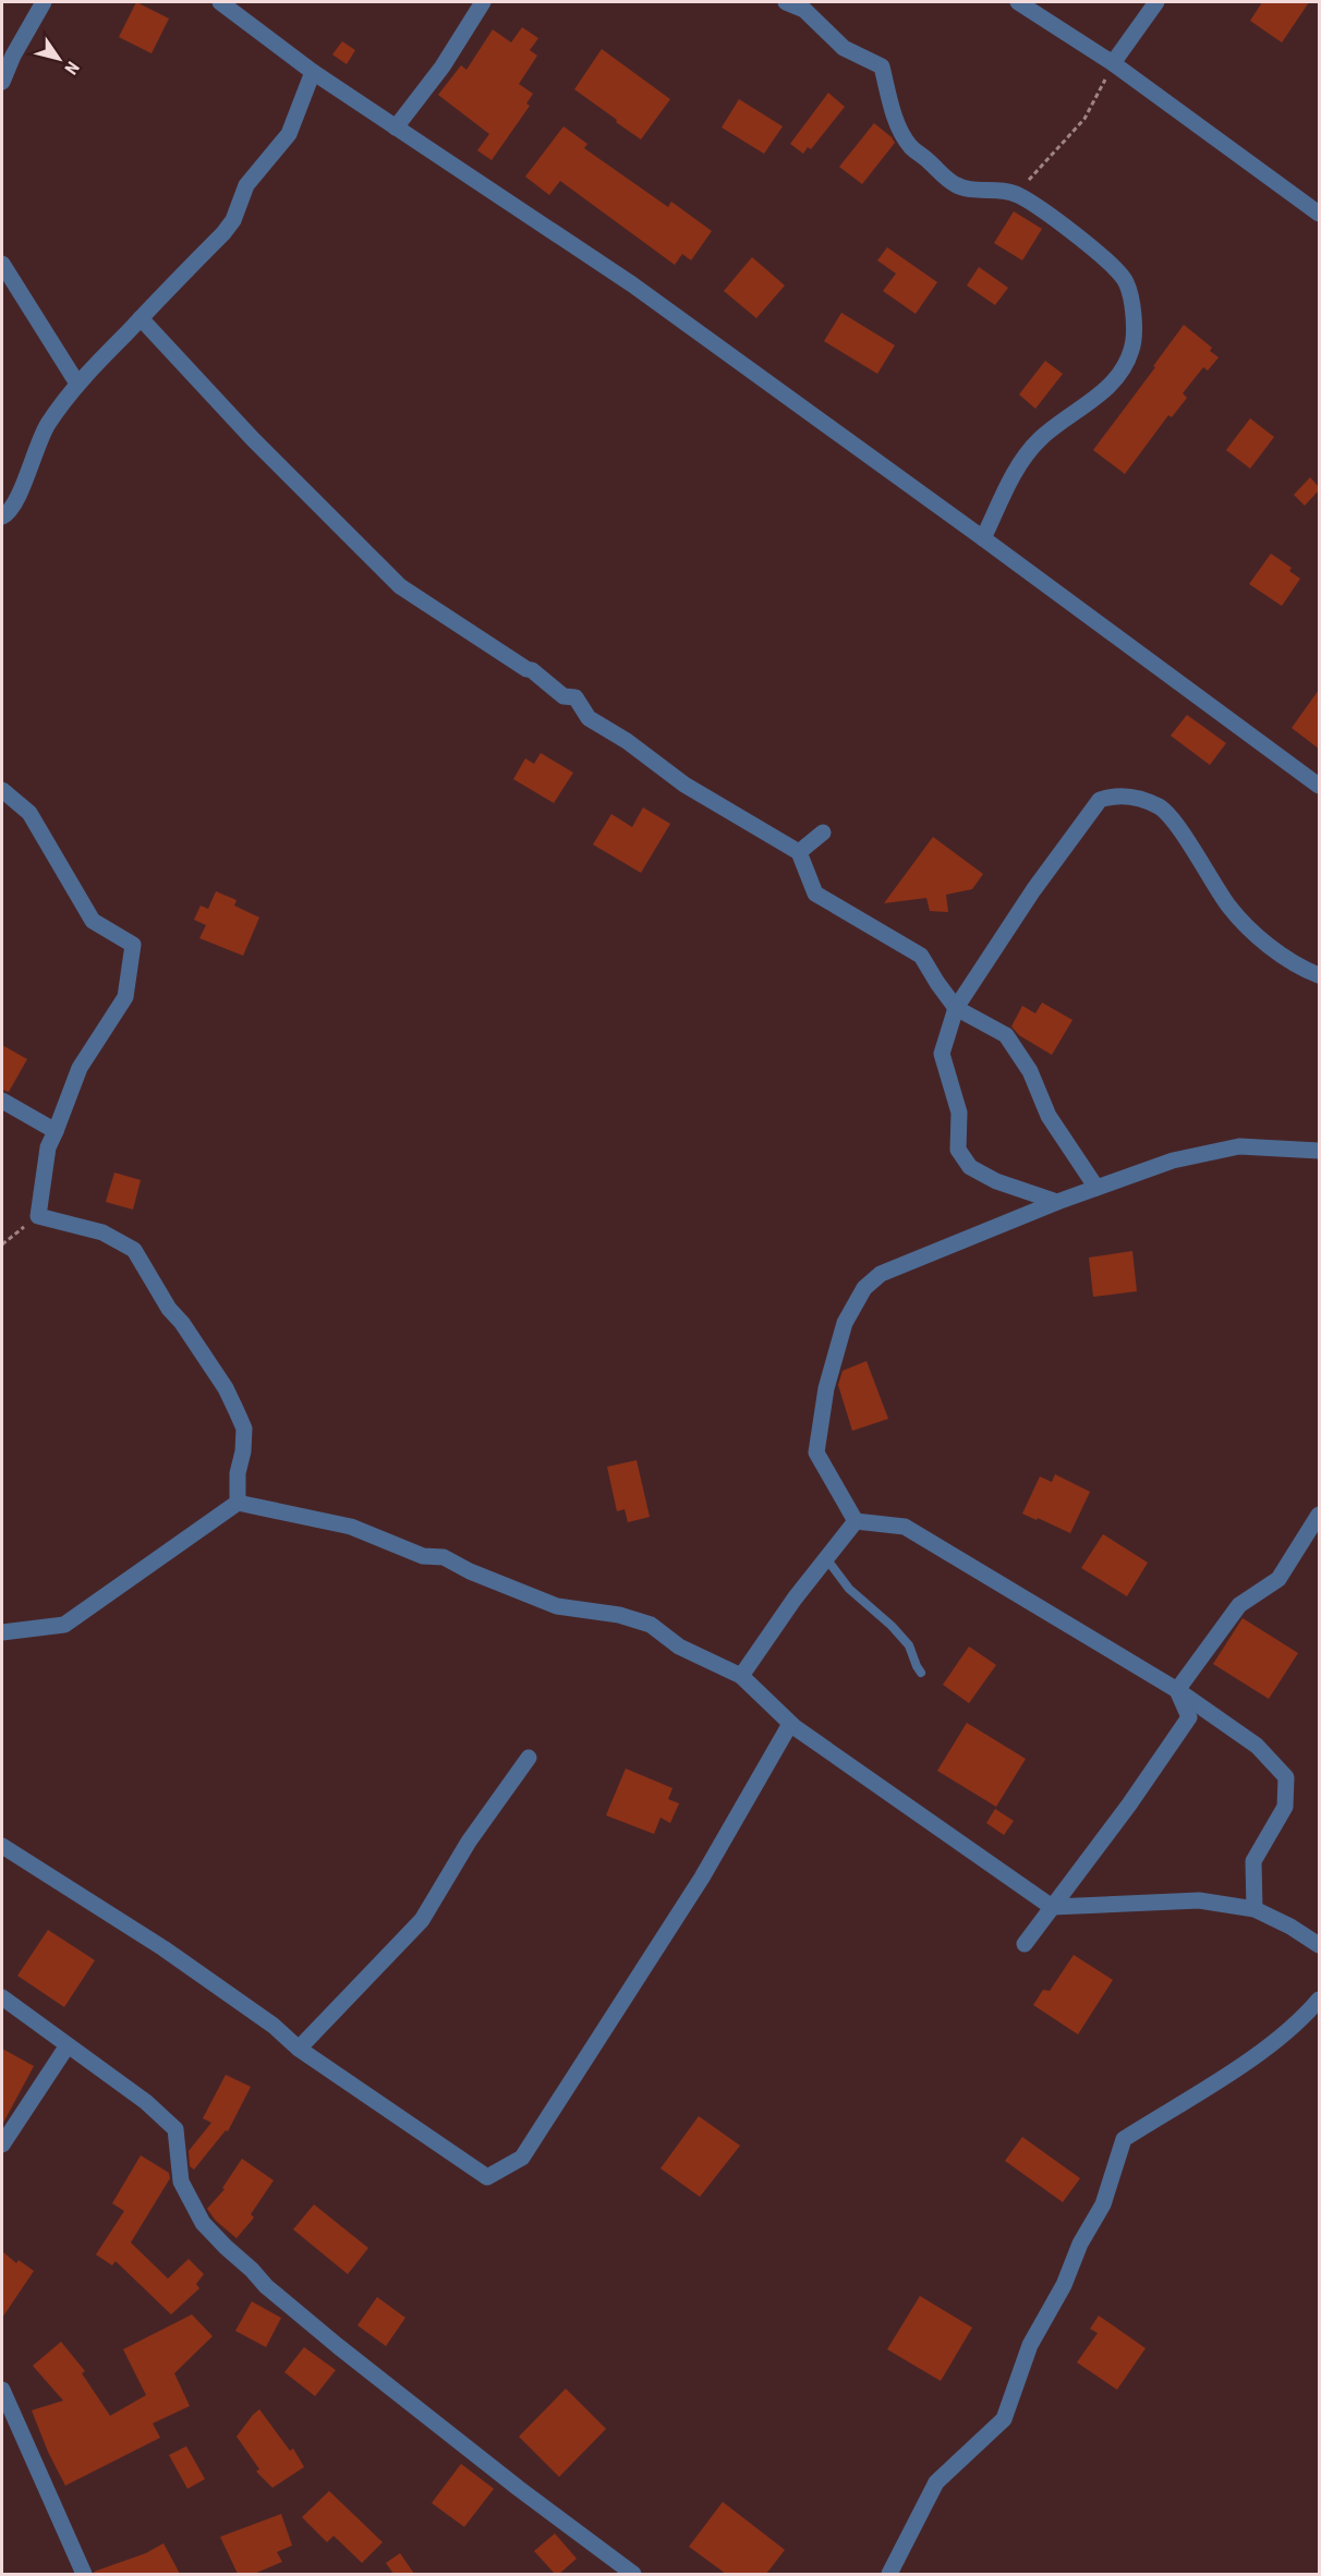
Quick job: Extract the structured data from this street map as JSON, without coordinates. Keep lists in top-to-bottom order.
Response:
{
  "north": "bottom right"
}
